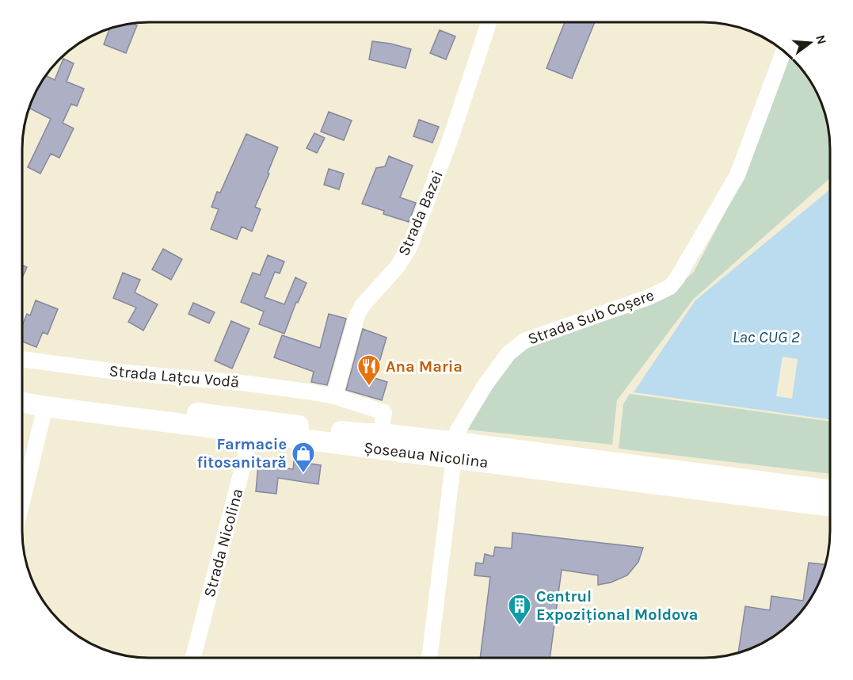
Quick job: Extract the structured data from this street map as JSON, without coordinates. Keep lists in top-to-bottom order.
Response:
{
  "streets": {
    "main road": ["Șoseaua Nicolina"],
    "street": [
      "Strada Bazei",
      "Strada Sub Coșere",
      "Strada Lațcu Vodă",
      "Strada Nicolina"
    ]
  },
  "crossings": [
    ["Strada Bazei", "Strada Lațcu Vodă"],
    ["Strada Sub Coșere", "Șoseaua Nicolina"],
    ["Șoseaua Nicolina", "Strada Nicolina"]
  ],
  "water": ["Lac CUG 2"],
  "places": {
    "restaurant": ["Ana Maria"],
    "shop": ["Farmacie fitosanitară"],
    "building": ["Centrul Expozițional Moldova"]
  },
  "north": "right"
}
